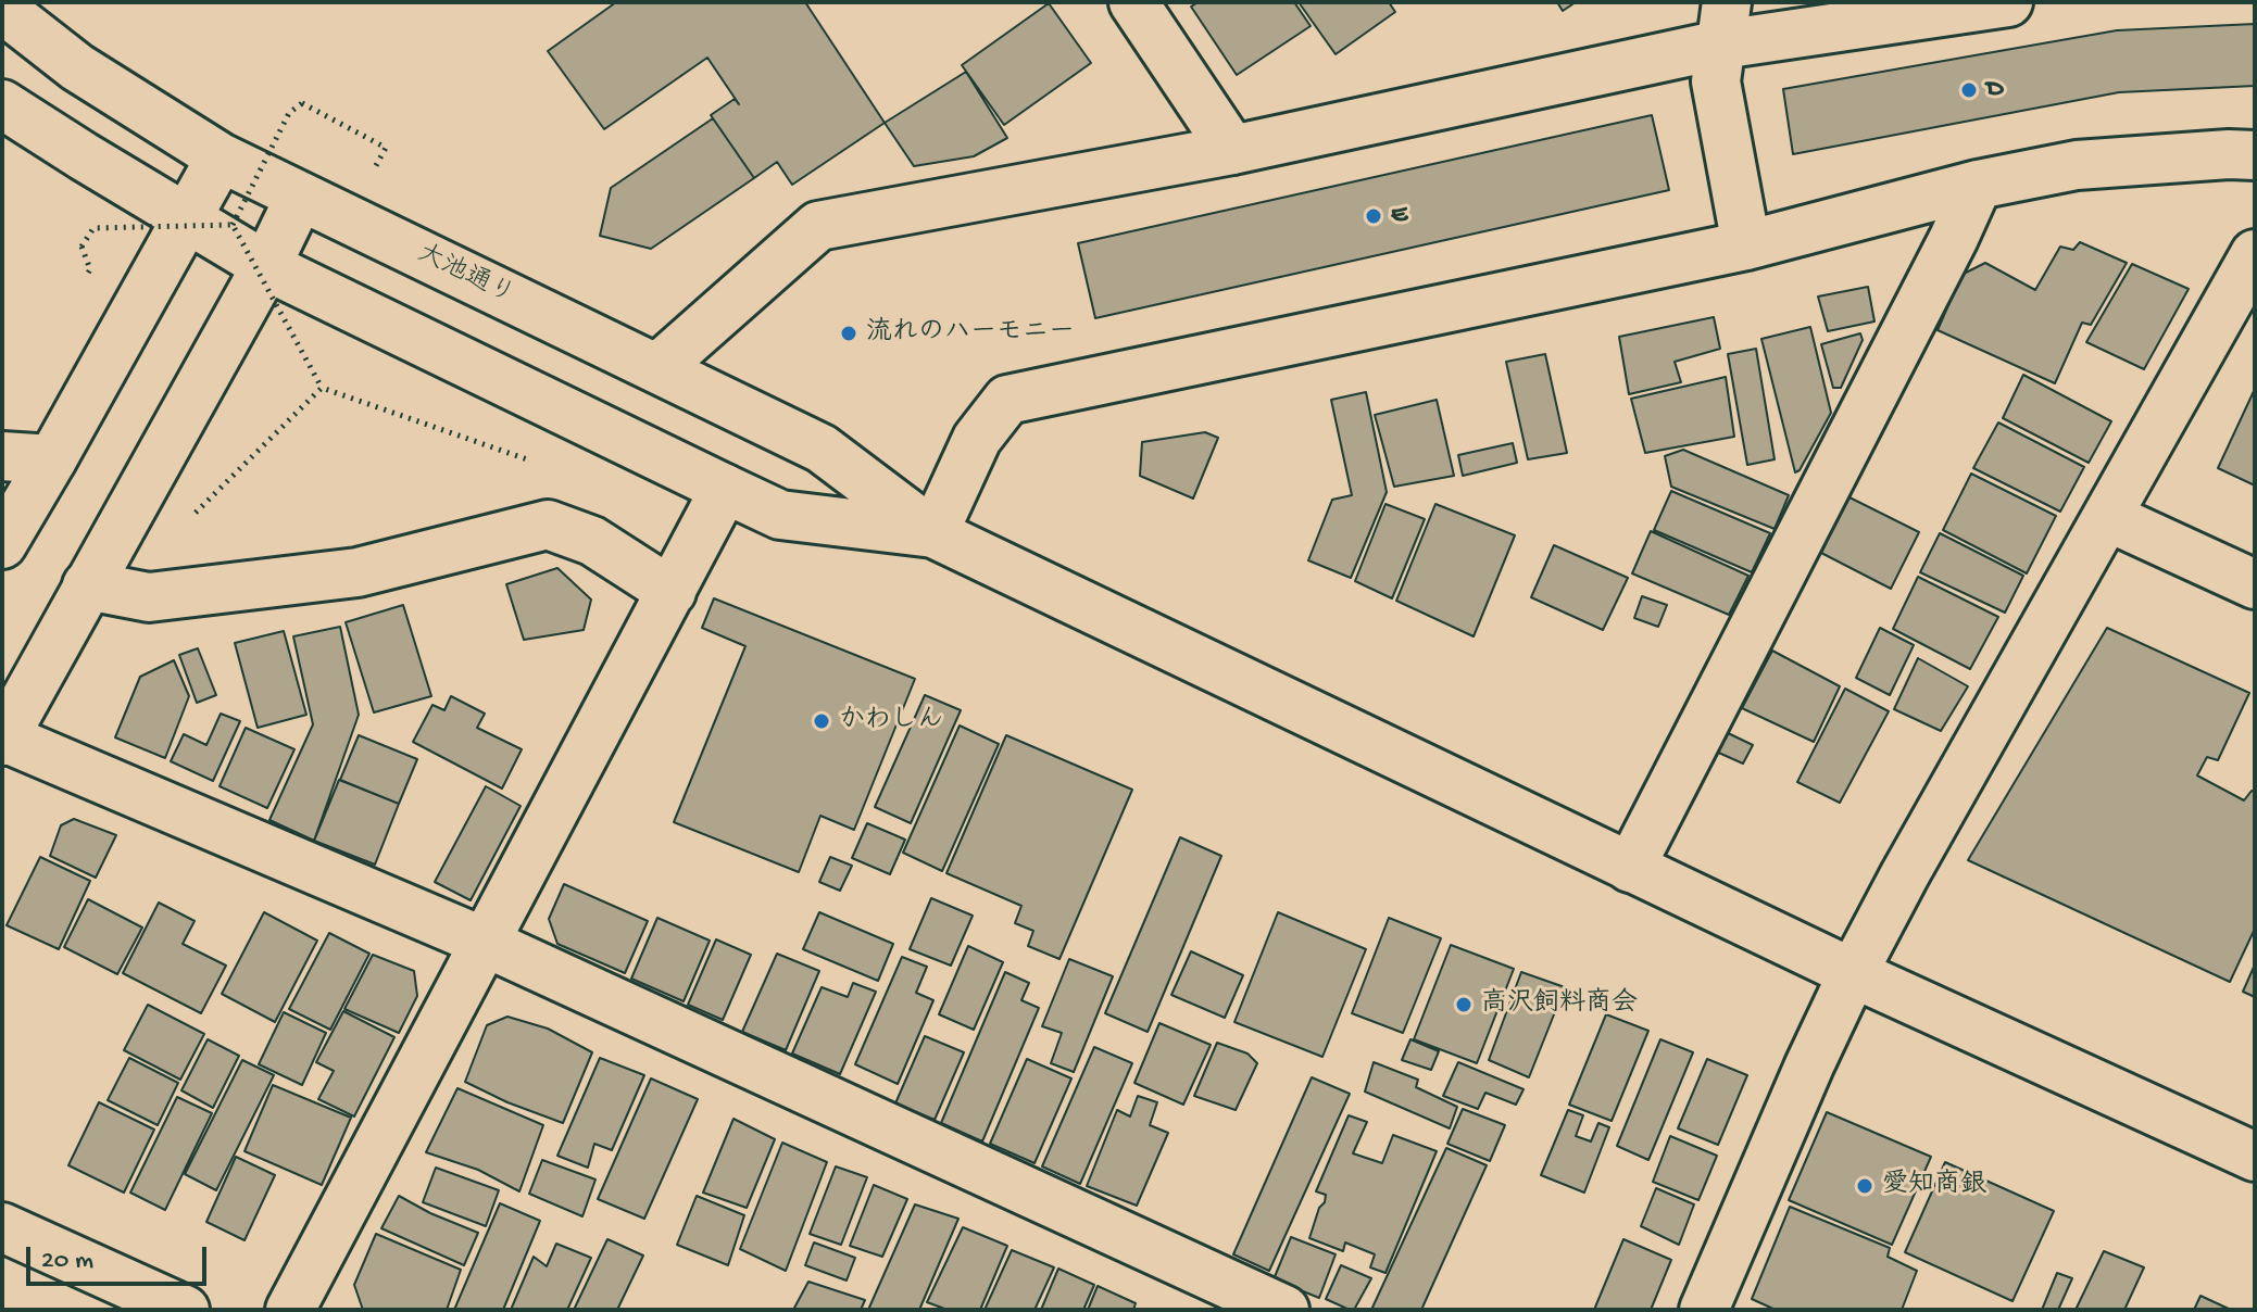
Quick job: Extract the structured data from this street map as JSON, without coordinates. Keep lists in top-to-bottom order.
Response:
{
  "streets": {
    "street": ["大池通り"]
  },
  "places": [
    "D",
    "E",
    "流れのハーモニー",
    "かわしん",
    "高沢飼料商会",
    "愛知商銀"
  ],
  "scale_bar": "20 m"
}
